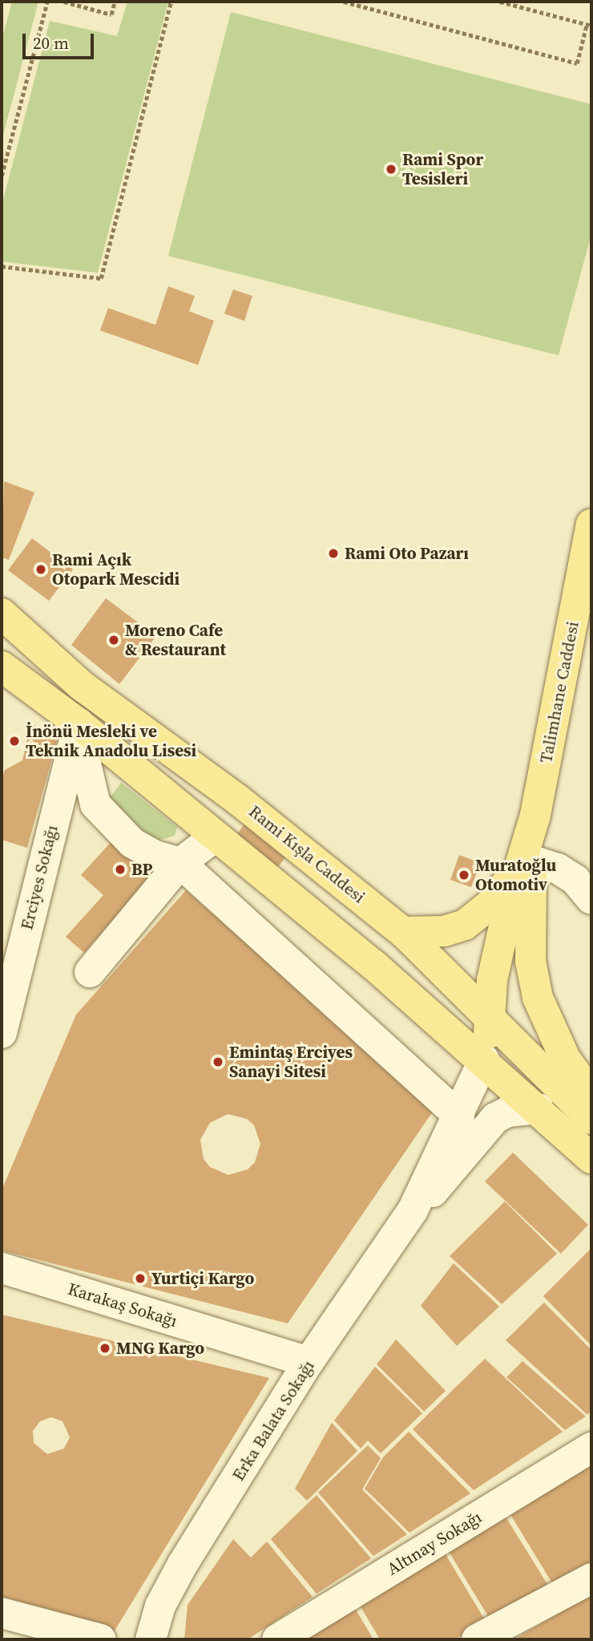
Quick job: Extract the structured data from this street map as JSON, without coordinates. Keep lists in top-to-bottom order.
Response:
{
  "streets": {
    "main road": ["Talimhane Caddesi", "Rami Kışla Caddesi"],
    "street": [
      "Erciyes Sokağı",
      "Karakaş Sokağı",
      "Erka Balata Sokağı",
      "Altınay Sokağı"
    ]
  },
  "crossings": [
    ["Talimhane Caddesi", "Rami Kışla Caddesi"],
    ["Talimhane Caddesi", "Erka Balata Sokağı"],
    ["Karakaş Sokağı", "Erka Balata Sokağı"]
  ],
  "places": [
    "Rami Spor Tesisleri",
    "Rami Oto Pazarı",
    "Rami Açık Otopark Mescidi",
    "Moreno Cafe & Restaurant",
    "İnönü Mesleki ve Teknik Anadolu Lisesi",
    "BP",
    "Muratoğlu Otomotiv",
    "Emintaş Erciyes Sanayi Sitesi",
    "Yurtiçi Kargo",
    "MNG Kargo"
  ],
  "scale_bar": "20 m"
}
